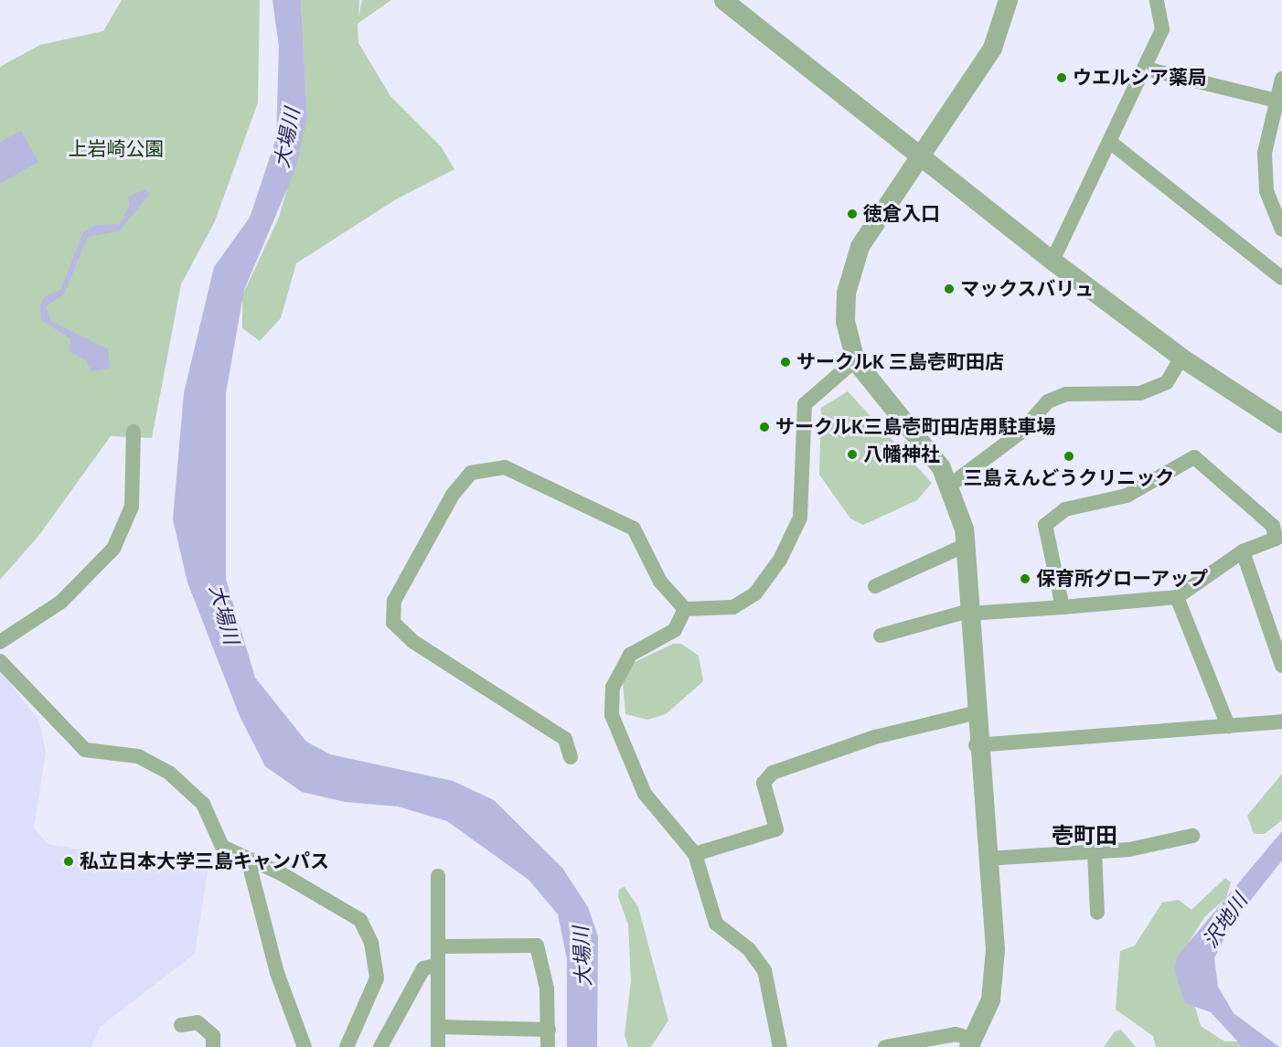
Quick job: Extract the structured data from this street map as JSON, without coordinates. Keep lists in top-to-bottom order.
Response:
{
  "districts": ["壱町田"],
  "water": ["大場川", "沢地川"],
  "parks": ["上岩崎公園"],
  "places": [
    "ウエルシア薬局",
    "徳倉入口",
    "マックスバリュ",
    "サークルK 三島壱町田店",
    "サークルK三島壱町田店用駐車場",
    "八幡神社",
    "三島えんどうクリニック",
    "保育所グローアップ",
    "私立日本大学三島キャンパス"
  ]
}
